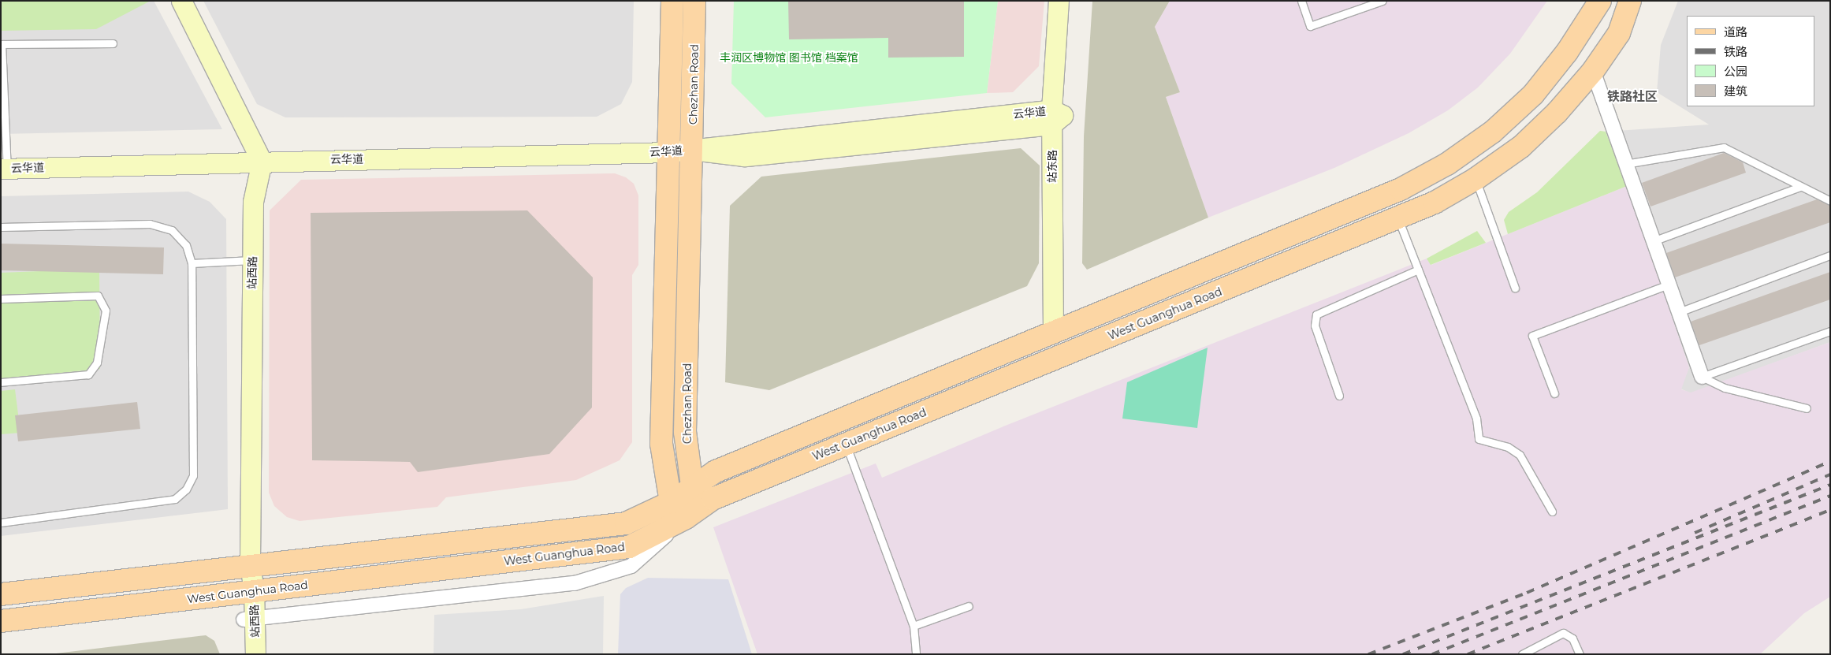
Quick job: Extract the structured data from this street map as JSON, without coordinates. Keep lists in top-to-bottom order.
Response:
{
  "streets": {
    "main road": ["Chezhan Road", "West Guanghua Road"],
    "street": ["云华道", "站东路", "站西路"]
  },
  "crossings": [
    ["Chezhan Road", "云华道"],
    ["Chezhan Road", "West Guanghua Road"],
    ["云华道", "站东路"],
    ["云华道", "站西路"],
    ["站东路", "West Guanghua Road"],
    ["站西路", "West Guanghua Road"]
  ],
  "districts": ["铁路社区"],
  "parks": ["丰润区博物馆 图书馆 档案馆"],
  "legend": [
    "道路",
    "铁路",
    "公园",
    "建筑"
  ]
}
